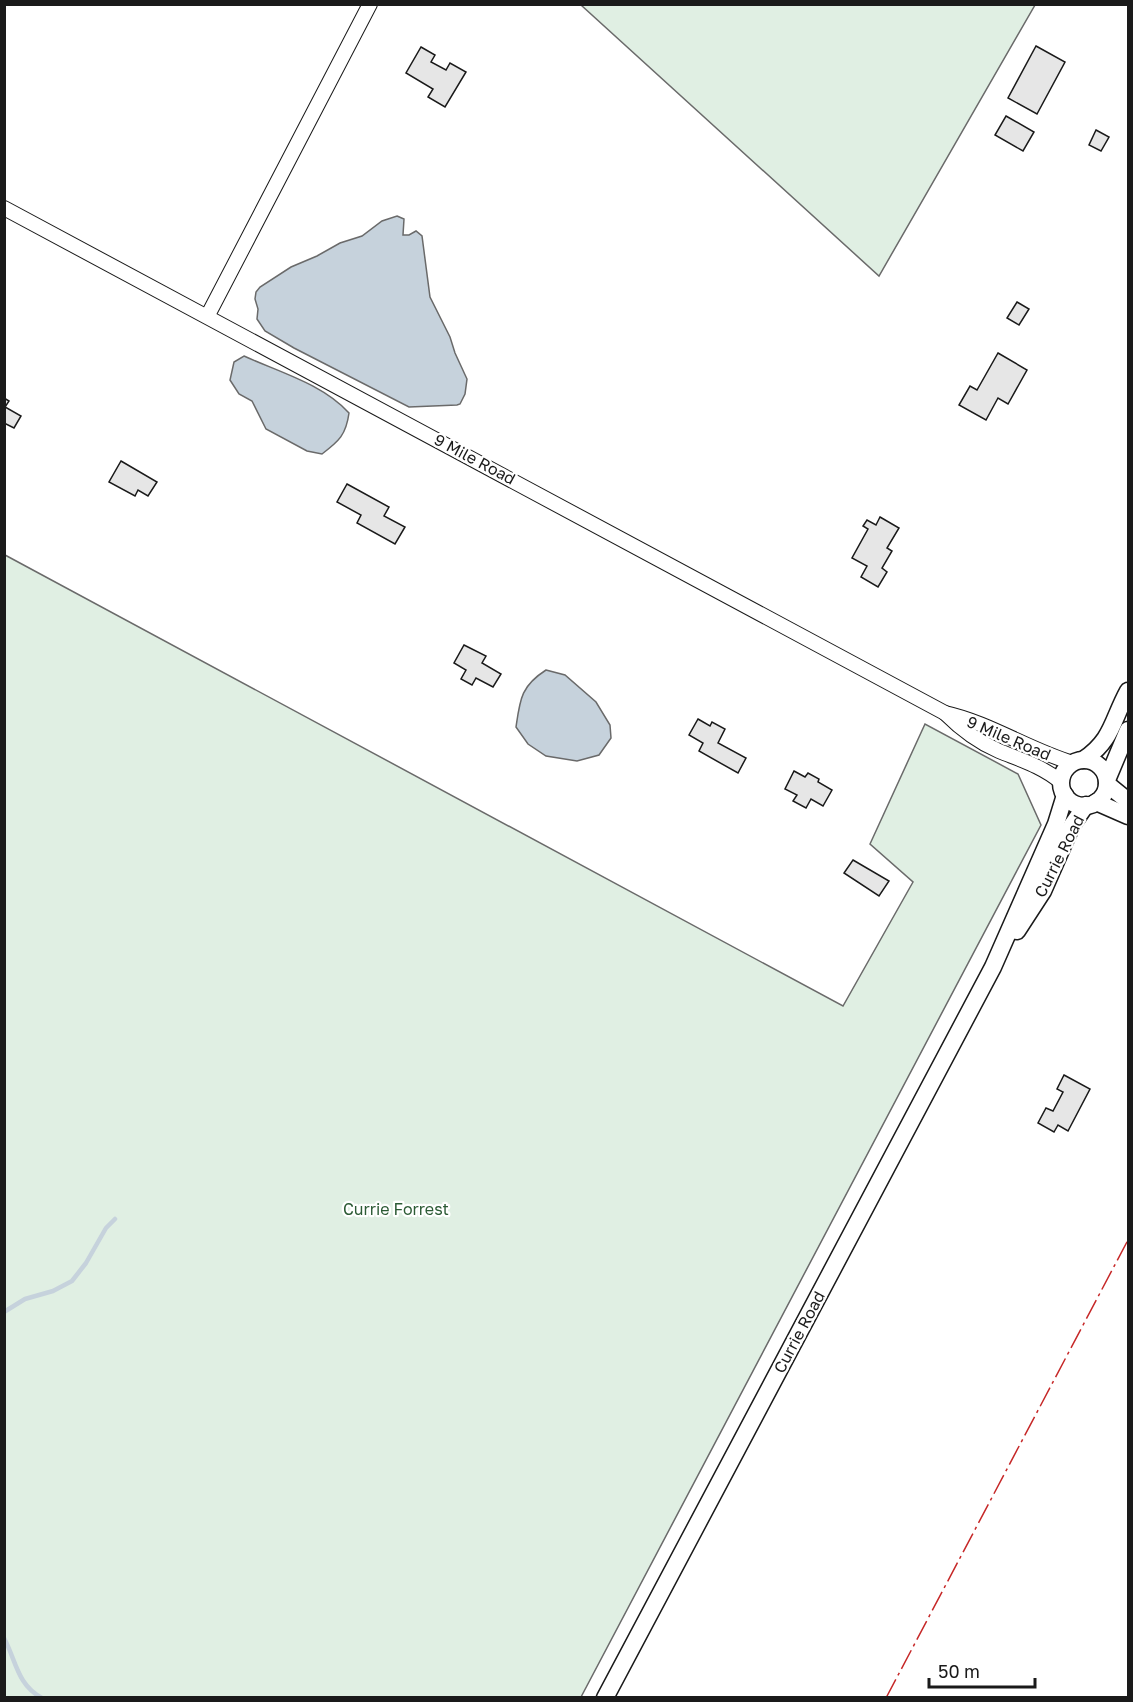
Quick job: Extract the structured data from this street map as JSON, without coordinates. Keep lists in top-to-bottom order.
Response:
{
  "streets": {
    "street": ["9 Mile Road", "Currie Road"]
  },
  "crossings": [
    ["9 Mile Road", "Currie Road"]
  ],
  "parks": ["Currie Forrest"],
  "scale_bar": "50 m"
}
